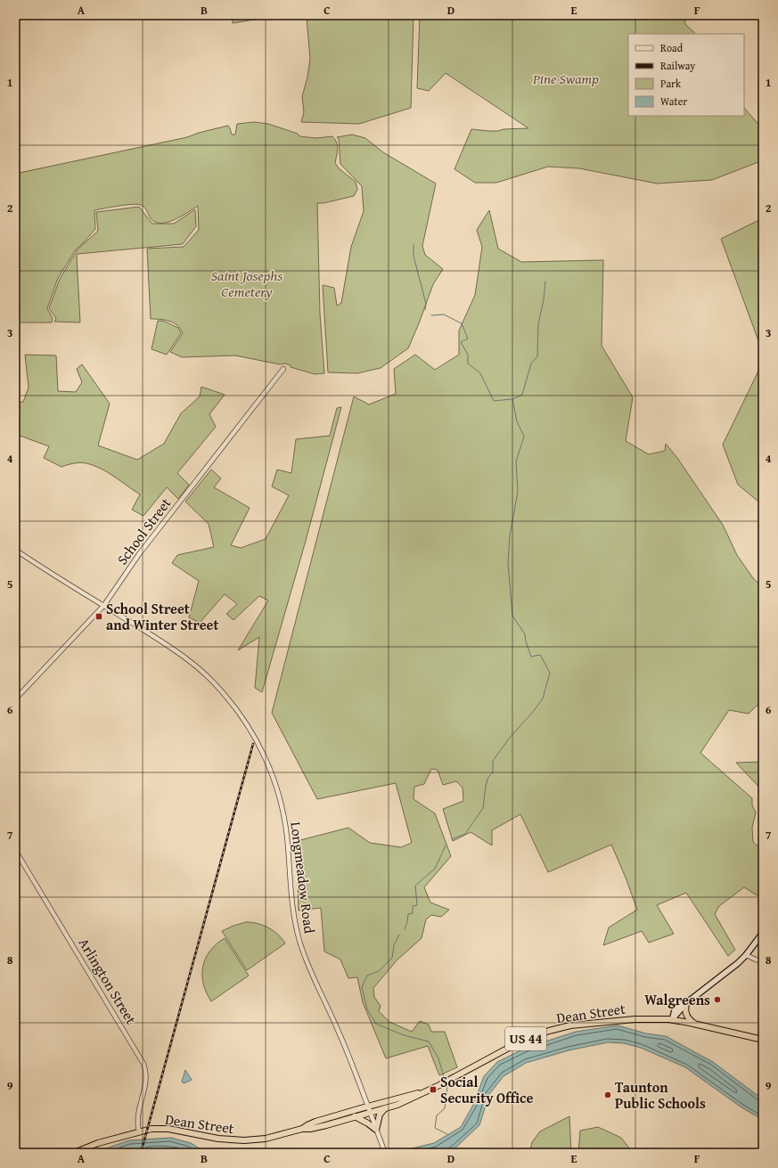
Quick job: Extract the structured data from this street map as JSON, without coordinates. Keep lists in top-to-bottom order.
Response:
{
  "streets": {
    "highway": ["Dean Street", "US 44"],
    "street": ["School Street", "Longmeadow Road", "Arlington Street"]
  },
  "crossings": [
    ["School Street", "Longmeadow Road"],
    ["Longmeadow Road", "Dean Street"],
    ["Arlington Street", "Dean Street"],
    ["Dean Street", "US 44"]
  ],
  "parks": ["Pine Swamp", "Saint Josephs Cemetery"],
  "places": {
    "transit": ["School Street and Winter Street", "Social Security Office"],
    "other": ["Walgreens", "Taunton Public Schools"]
  },
  "legend": [
    "Road",
    "Railway",
    "Park",
    "Water"
  ],
  "grid": {
    "columns": [
      "A",
      "B",
      "C",
      "D",
      "E",
      "F"
    ],
    "rows": [
      "1",
      "2",
      "3",
      "4",
      "5",
      "6",
      "7",
      "8",
      "9"
    ]
  }
}
